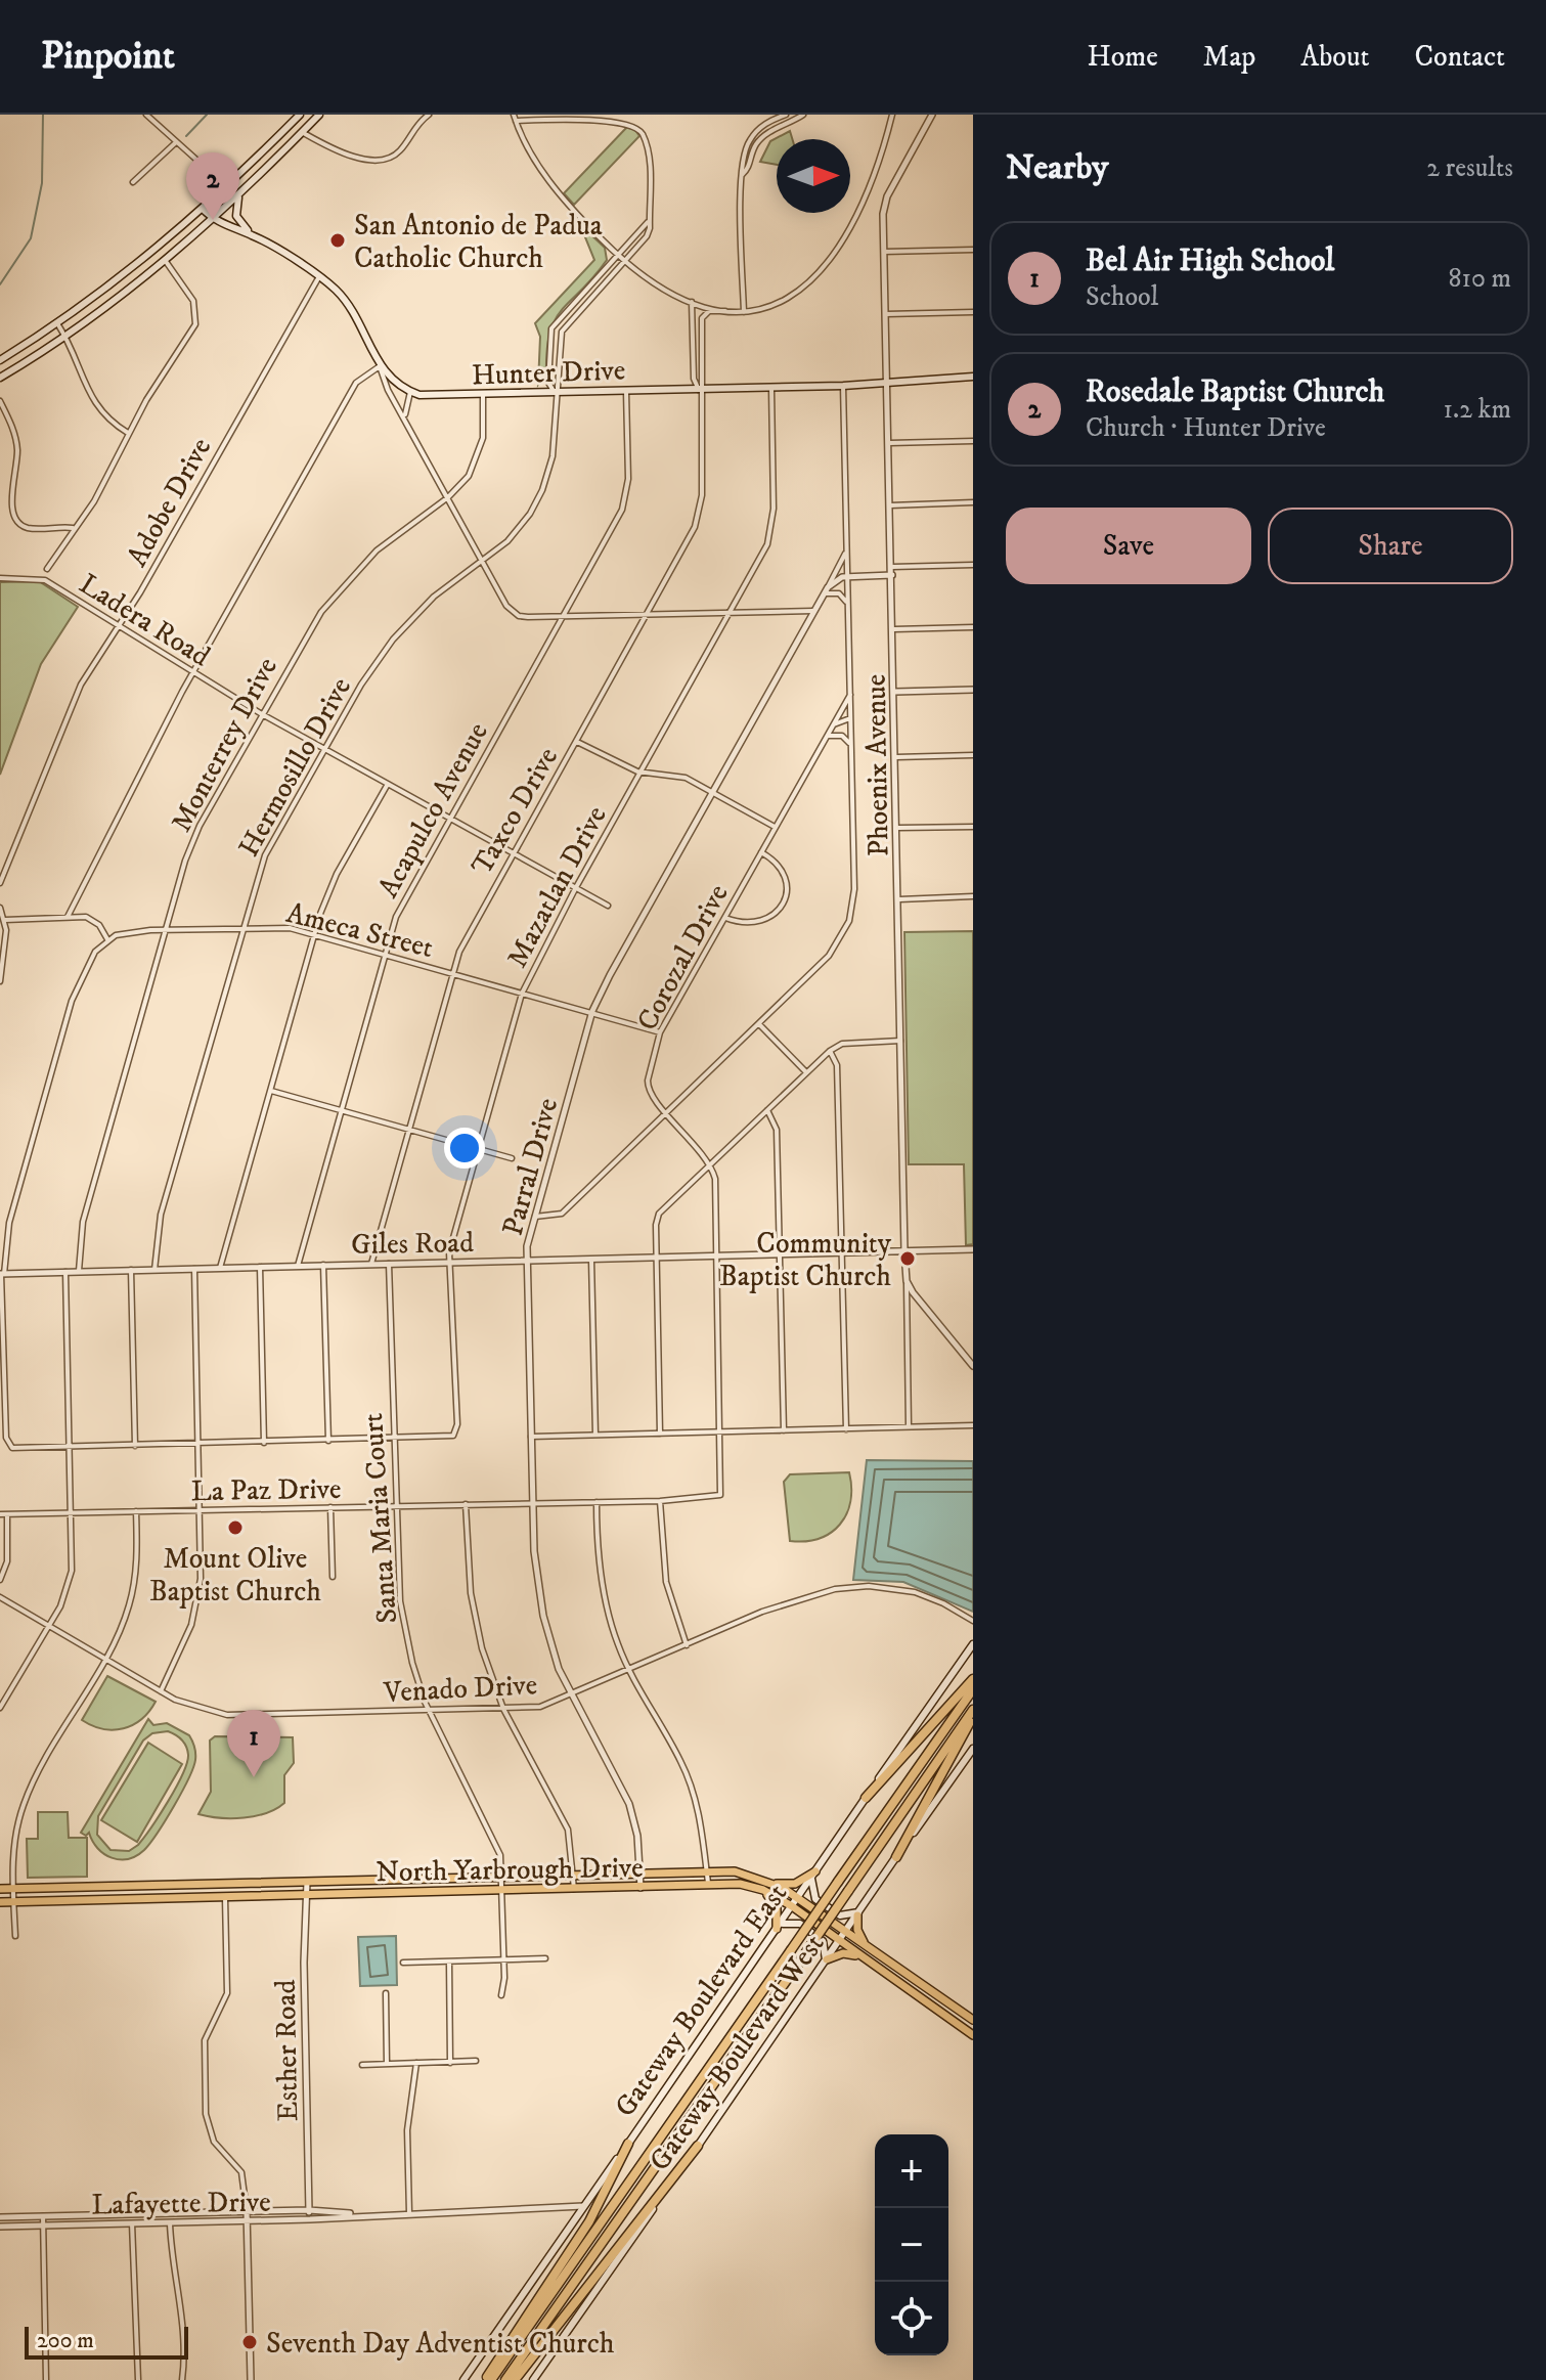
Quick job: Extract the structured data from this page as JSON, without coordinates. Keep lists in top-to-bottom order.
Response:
{
  "streets": {
    "main road": [
      "Hunter Drive",
      "North Yarbrough Drive",
      "Gateway Boulevard East",
      "Gateway Boulevard West"
    ],
    "street": [
      "Adobe Drive",
      "Ladera Road",
      "Monterrey Drive",
      "Phoenix Avenue",
      "Hermosillo Drive",
      "Acapulco Avenue",
      "Taxco Drive",
      "Mazatlan Drive",
      "Ameca Street",
      "Corozal Drive",
      "Parral Drive",
      "Giles Road",
      "La Paz Drive",
      "Santa Maria Court",
      "Venado Drive",
      "Esther Road",
      "Lafayette Drive"
    ]
  },
  "crossings": [
    ["Hunter Drive", "Monterrey Drive"],
    ["Hunter Drive", "Phoenix Avenue"],
    ["Hunter Drive", "Hermosillo Drive"],
    ["Hunter Drive", "Acapulco Avenue"],
    ["Hunter Drive", "Taxco Drive"],
    ["Hunter Drive", "Mazatlan Drive"],
    ["Adobe Drive", "Ladera Road"],
    ["Ladera Road", "Monterrey Drive"],
    ["Ladera Road", "Hermosillo Drive"],
    ["Ladera Road", "Acapulco Avenue"],
    ["Ladera Road", "Taxco Drive"],
    ["Ladera Road", "Mazatlan Drive"],
    ["Monterrey Drive", "Ameca Street"],
    ["Monterrey Drive", "Giles Road"],
    ["Phoenix Avenue", "Giles Road"],
    ["Hermosillo Drive", "Ameca Street"],
    ["Hermosillo Drive", "Giles Road"],
    ["Acapulco Avenue", "Ameca Street"],
    ["Acapulco Avenue", "Giles Road"],
    ["Taxco Drive", "Ameca Street"],
    ["Taxco Drive", "Giles Road"],
    ["Mazatlan Drive", "Ameca Street"],
    ["Mazatlan Drive", "Giles Road"],
    ["Mazatlan Drive", "Santa Maria Court"],
    ["Ameca Street", "Corozal Drive"],
    ["Ameca Street", "Parral Drive"],
    ["Parral Drive", "Giles Road"],
    ["Parral Drive", "La Paz Drive"],
    ["Parral Drive", "Venado Drive"],
    ["Parral Drive", "North Yarbrough Drive"],
    ["Giles Road", "Santa Maria Court"],
    ["La Paz Drive", "Santa Maria Court"],
    ["Santa Maria Court", "Venado Drive"],
    ["Santa Maria Court", "North Yarbrough Drive"],
    ["North Yarbrough Drive", "Gateway Boulevard East"],
    ["North Yarbrough Drive", "Esther Road"],
    ["North Yarbrough Drive", "Gateway Boulevard West"],
    ["Gateway Boulevard East", "Lafayette Drive"],
    ["Esther Road", "Lafayette Drive"]
  ],
  "places": [
    "San Antonio de Padua Catholic Church",
    "Community Baptist Church",
    "Mount Olive Baptist Church",
    "Seventh Day Adventist Church"
  ],
  "scale_bar": "200 m",
  "north": "right",
  "page": {
    "header": "Pinpoint",
    "nav": [
      "Home",
      "Map",
      "About",
      "Contact"
    ],
    "heading": ["Nearby", "2 results"],
    "pins": ["2", "1"],
    "list": [
      {
        "mark": "1",
        "name": "Bel Air High School",
        "note": "School",
        "value": "810 m"
      },
      {
        "mark": "2",
        "name": "Rosedale Baptist Church",
        "note": "Church · Hunter Drive",
        "value": "1.2 km"
      }
    ],
    "buttons": ["Save", "Share"],
    "map_buttons": ["+", "−"],
    "scale": "200 m"
  }
}
